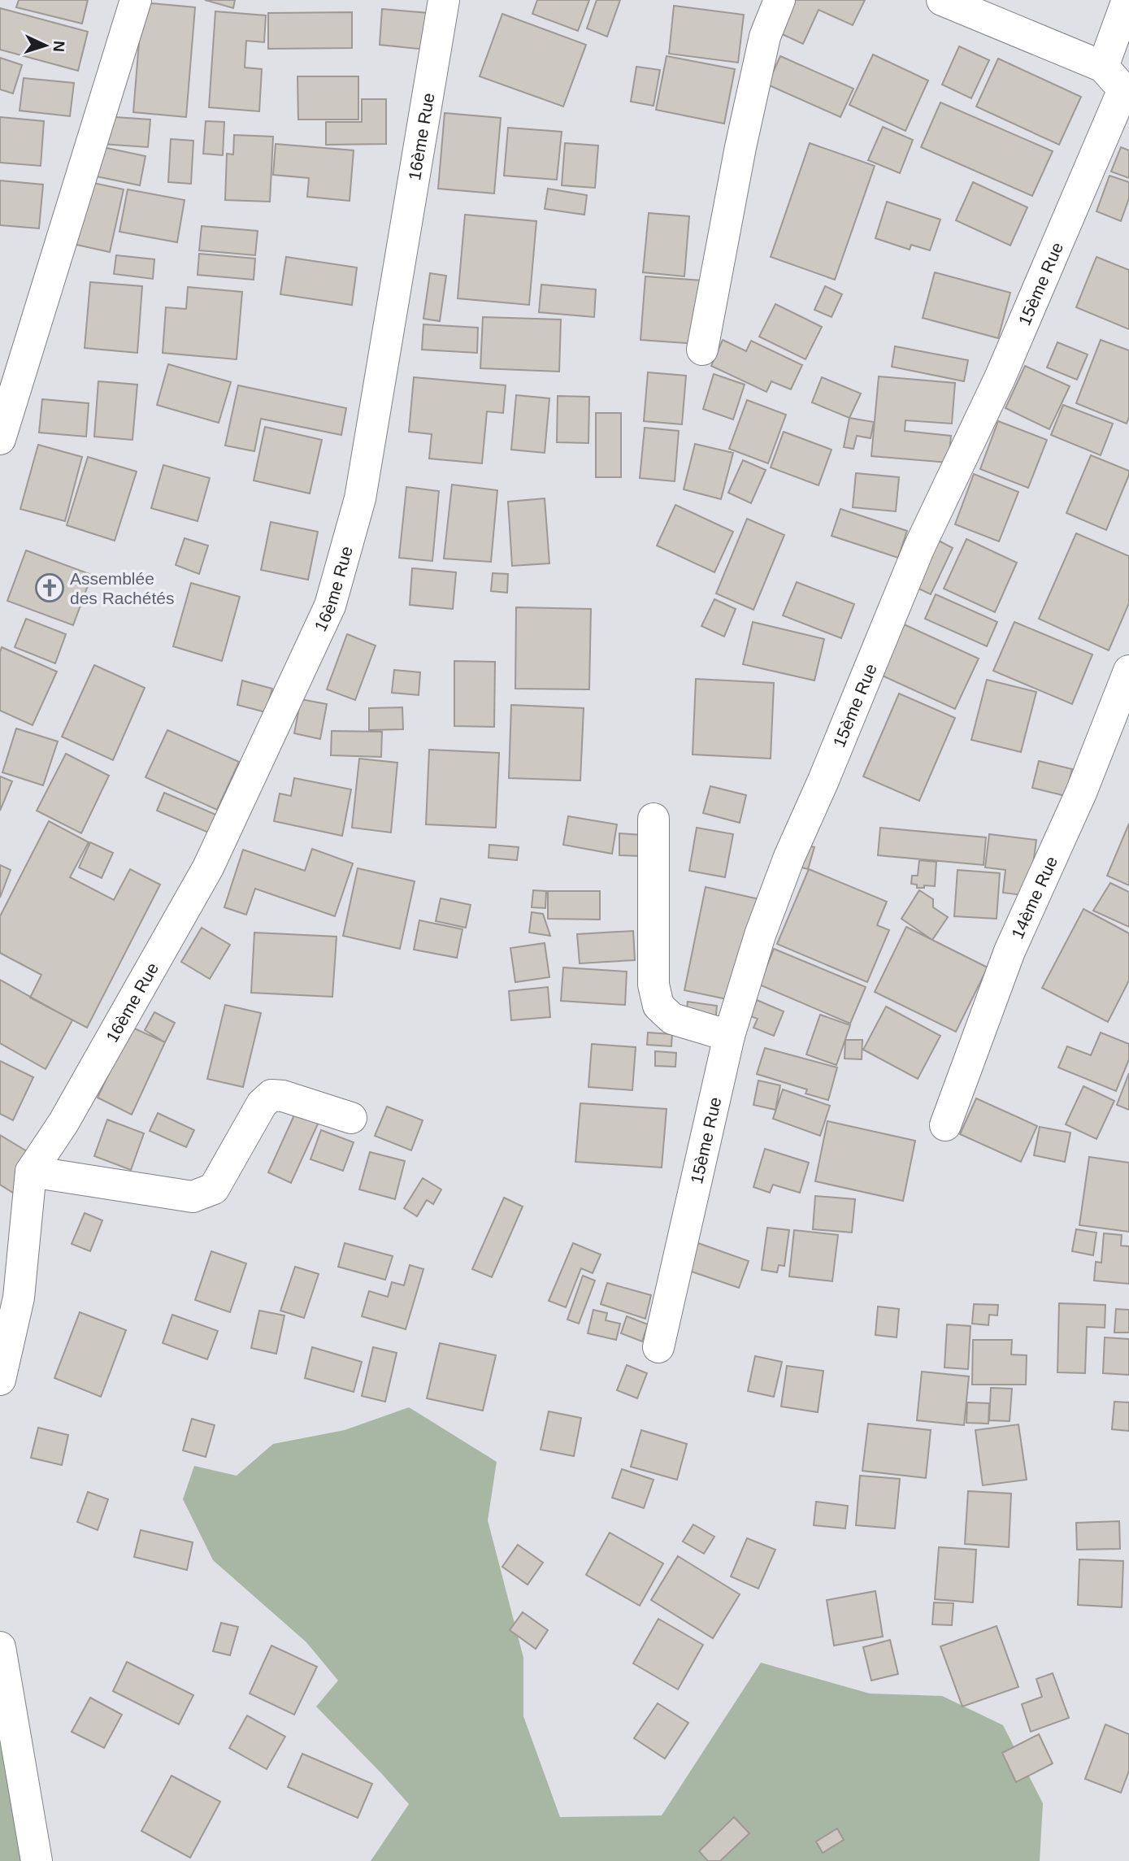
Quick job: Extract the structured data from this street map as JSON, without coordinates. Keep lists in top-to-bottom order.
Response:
{
  "streets": {
    "street": ["16ème Rue", "15ème Rue", "14ème Rue"]
  },
  "places": {
    "church": ["Assemblée des Rachétés"]
  },
  "north": "right"
}
